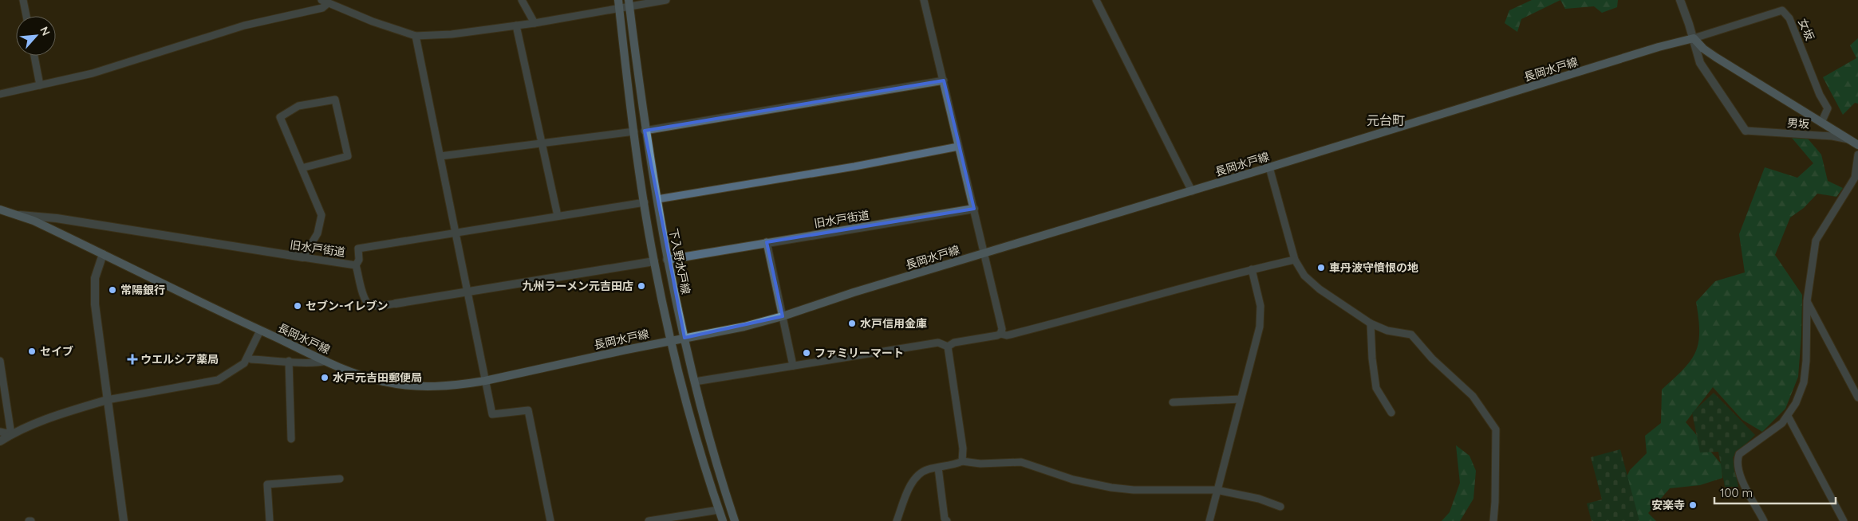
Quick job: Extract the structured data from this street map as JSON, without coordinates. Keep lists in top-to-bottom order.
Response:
{
  "streets": {
    "main road": ["長岡水戸線", "下入野水戸線"],
    "street": ["女坂", "男坂", "旧水戸街道"]
  },
  "crossings": [
    ["女坂", "長岡水戸線"],
    ["長岡水戸線", "旧水戸街道"],
    ["長岡水戸線", "下入野水戸線"],
    ["旧水戸街道", "下入野水戸線"]
  ],
  "districts": ["元台町"],
  "places": {
    "other": [
      "車丹波守憤恨の地",
      "九州ラーメン元吉田店",
      "常陽銀行",
      "セブン-イレブン",
      "水戸信用金庫",
      "セイブ",
      "ファミリーマート",
      "水戸元吉田郵便局",
      "安楽寺"
    ],
    "health": ["ウエルシア薬局"]
  },
  "scale_bar": "100 m",
  "north": "top right"
}
